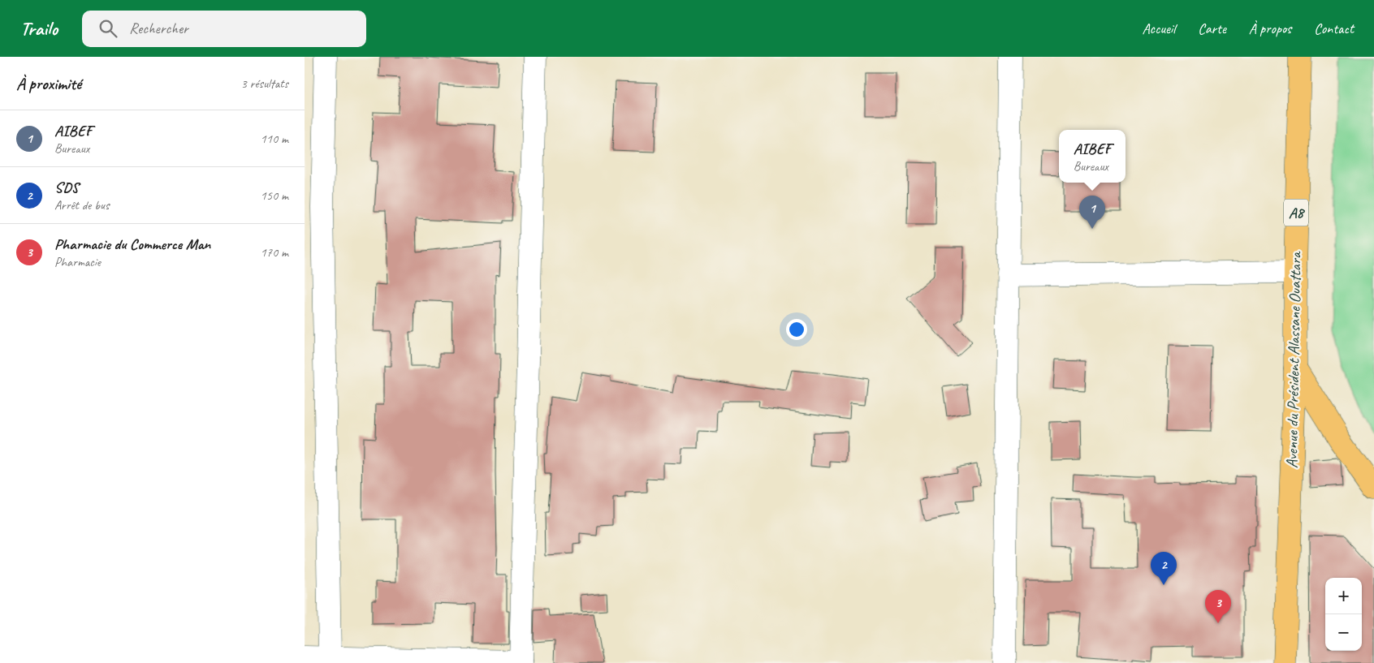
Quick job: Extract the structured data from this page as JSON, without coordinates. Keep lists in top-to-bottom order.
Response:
{
  "streets": {
    "main road": ["A8", "Avenue du Président Alassane Ouattara"]
  },
  "page": {
    "header": "Trailo",
    "search": "Rechercher",
    "nav": [
      "Accueil",
      "Carte",
      "À propos",
      "Contact"
    ],
    "heading": ["À proximité", "3 résultats"],
    "list": [
      {
        "mark": "1",
        "name": "AIBEF",
        "note": "Bureaux",
        "value": "110 m"
      },
      {
        "mark": "2",
        "name": "SDS",
        "note": "Arrêt de bus",
        "value": "150 m"
      },
      {
        "mark": "3",
        "name": "Pharmacie du Commerce Man",
        "note": "Pharmacie",
        "value": "170 m"
      }
    ],
    "popup": ["AIBEF", "Bureaux"],
    "pins": ["1", "2", "3"],
    "map_buttons": ["+", "−"]
  }
}
